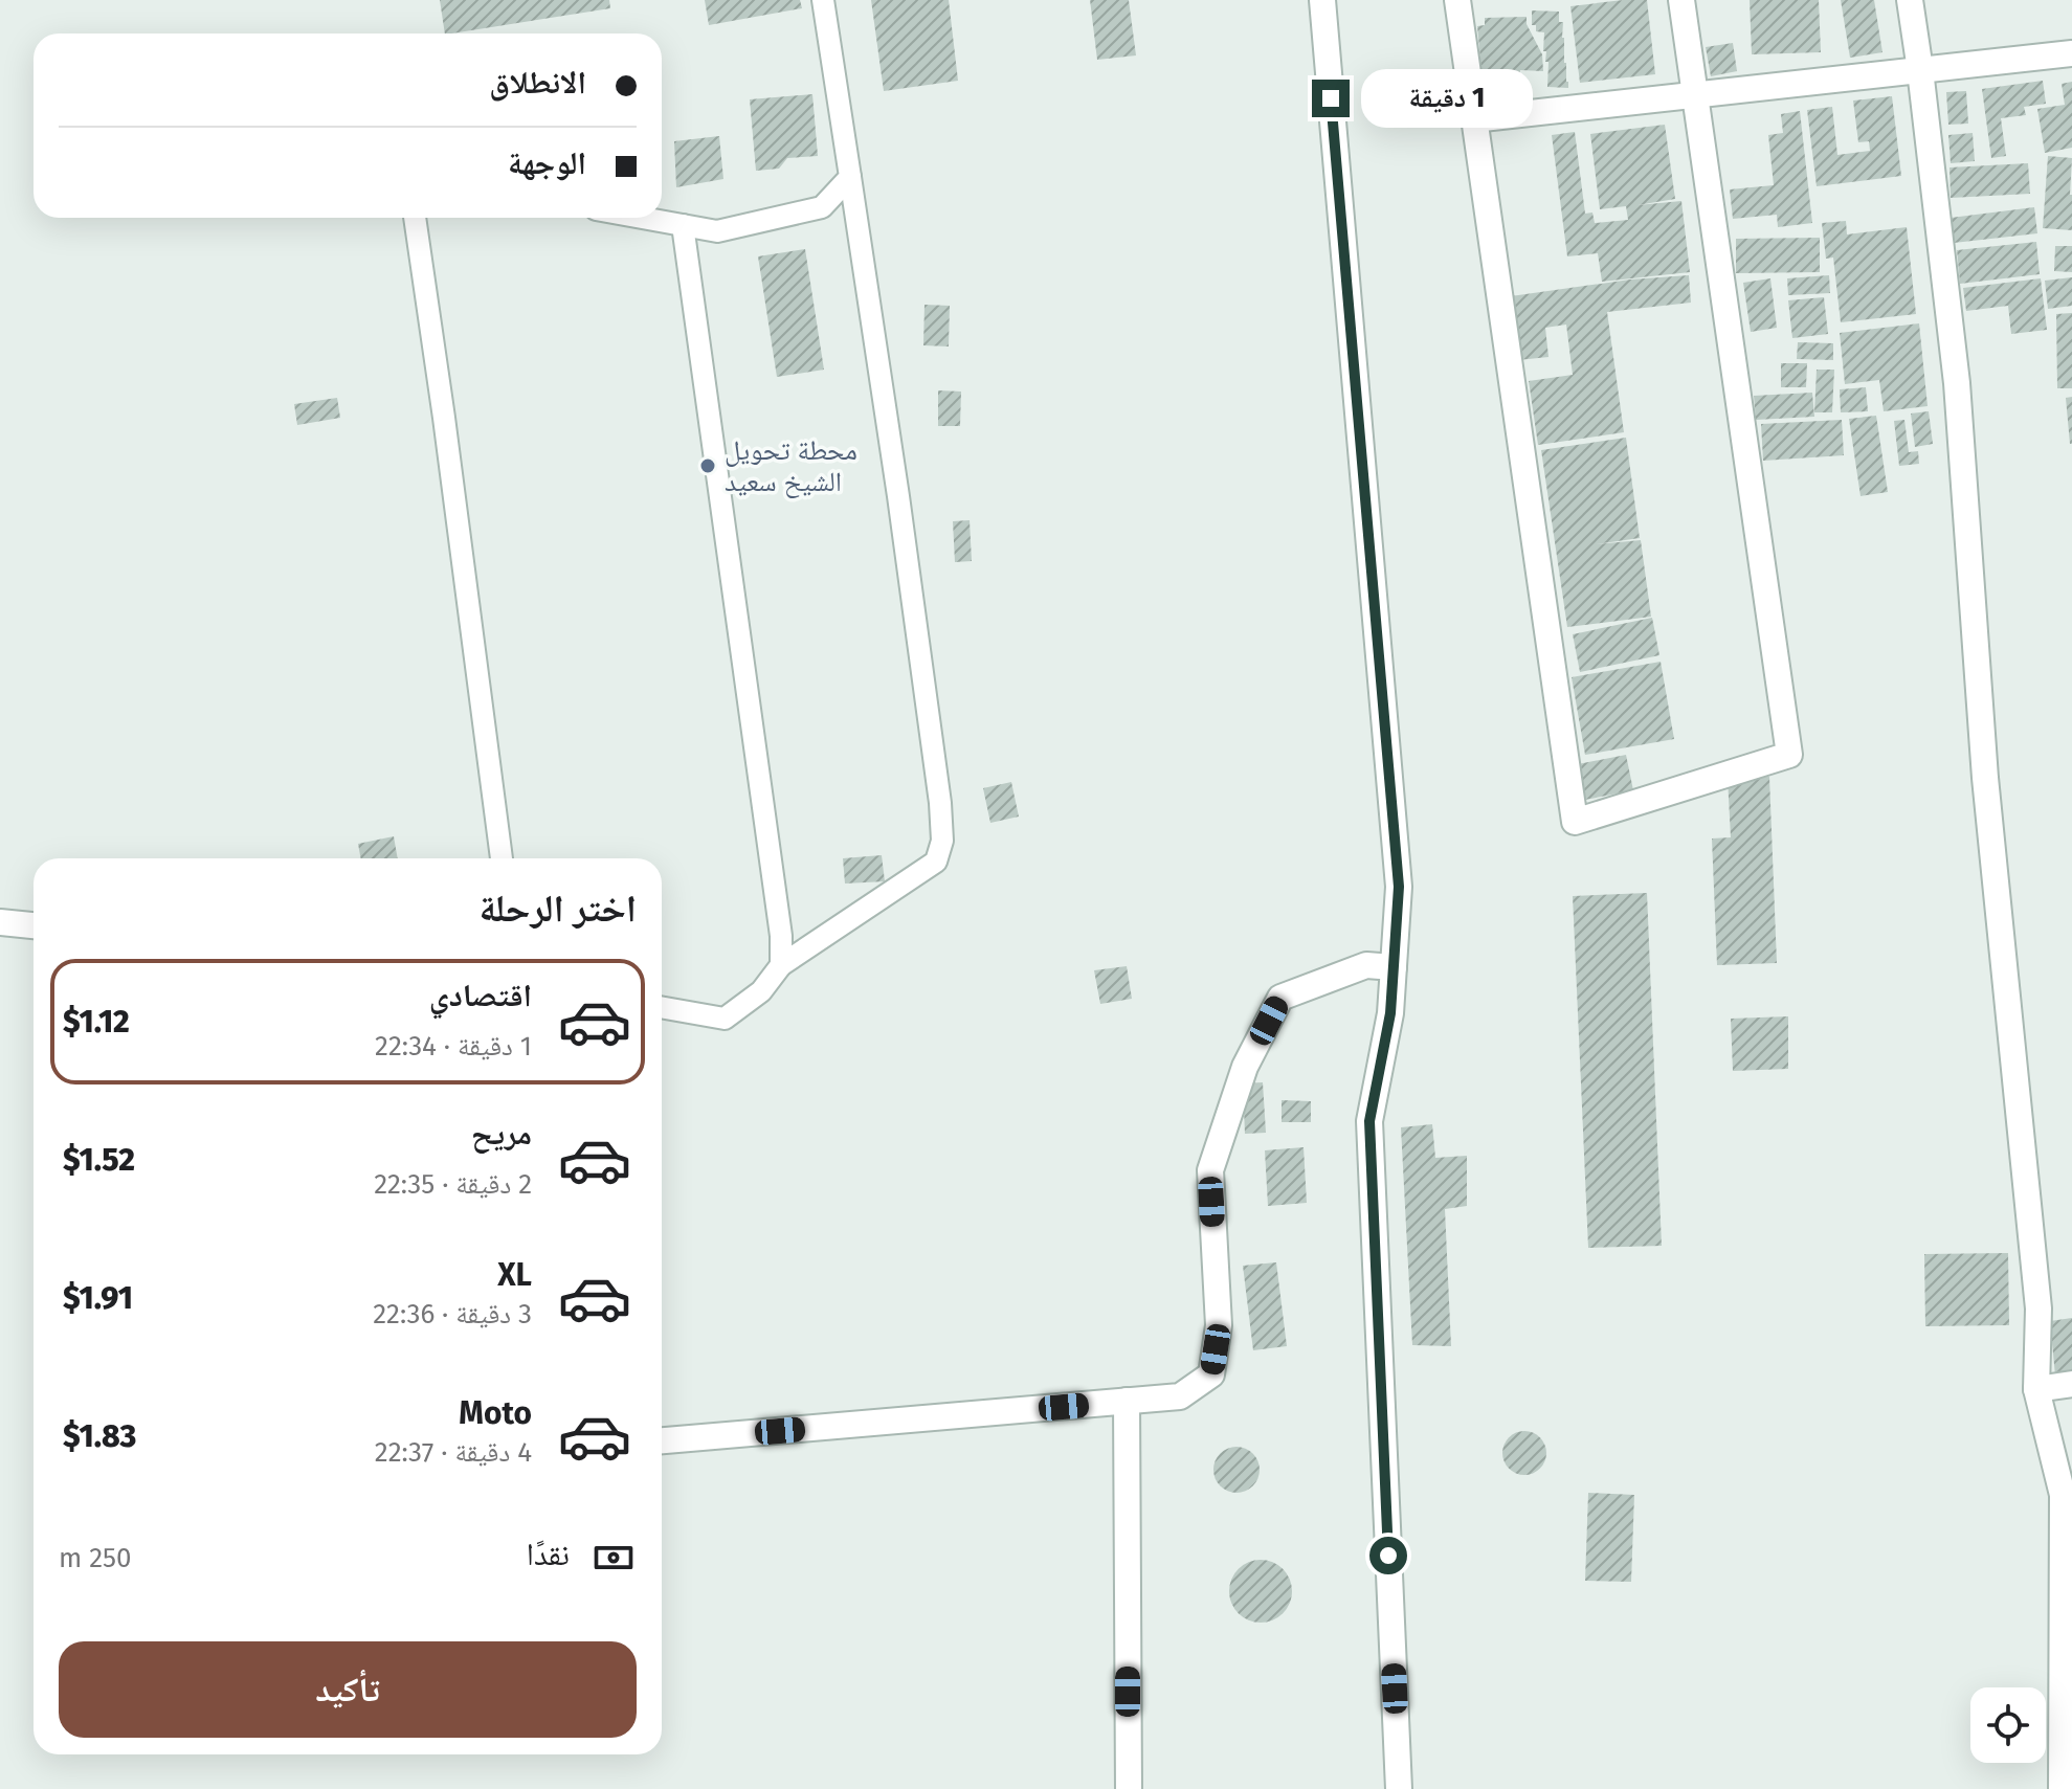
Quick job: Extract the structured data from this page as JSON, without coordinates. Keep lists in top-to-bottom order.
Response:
{
  "places": ["محطة تحويل الشيخ سعيد"],
  "page": {
    "banner": ["الانطلاق", "الوجهة"],
    "bubble": "1 دقيقة",
    "heading": "اختر الرحلة",
    "list": [
      {
        "name": "اقتصادي",
        "note": "1 دقيقة · 22:34",
        "value": "$1.12"
      },
      {
        "name": "مريح",
        "note": "2 دقيقة · 22:35",
        "value": "$1.52"
      },
      {
        "name": "XL",
        "note": "3 دقيقة · 22:36",
        "value": "$1.91"
      },
      {
        "name": "Moto",
        "note": "4 دقيقة · 22:37",
        "value": "$1.83"
      }
    ],
    "pay": ["نقدًا", "250 m"],
    "buttons": "تأكيد"
  }
}
